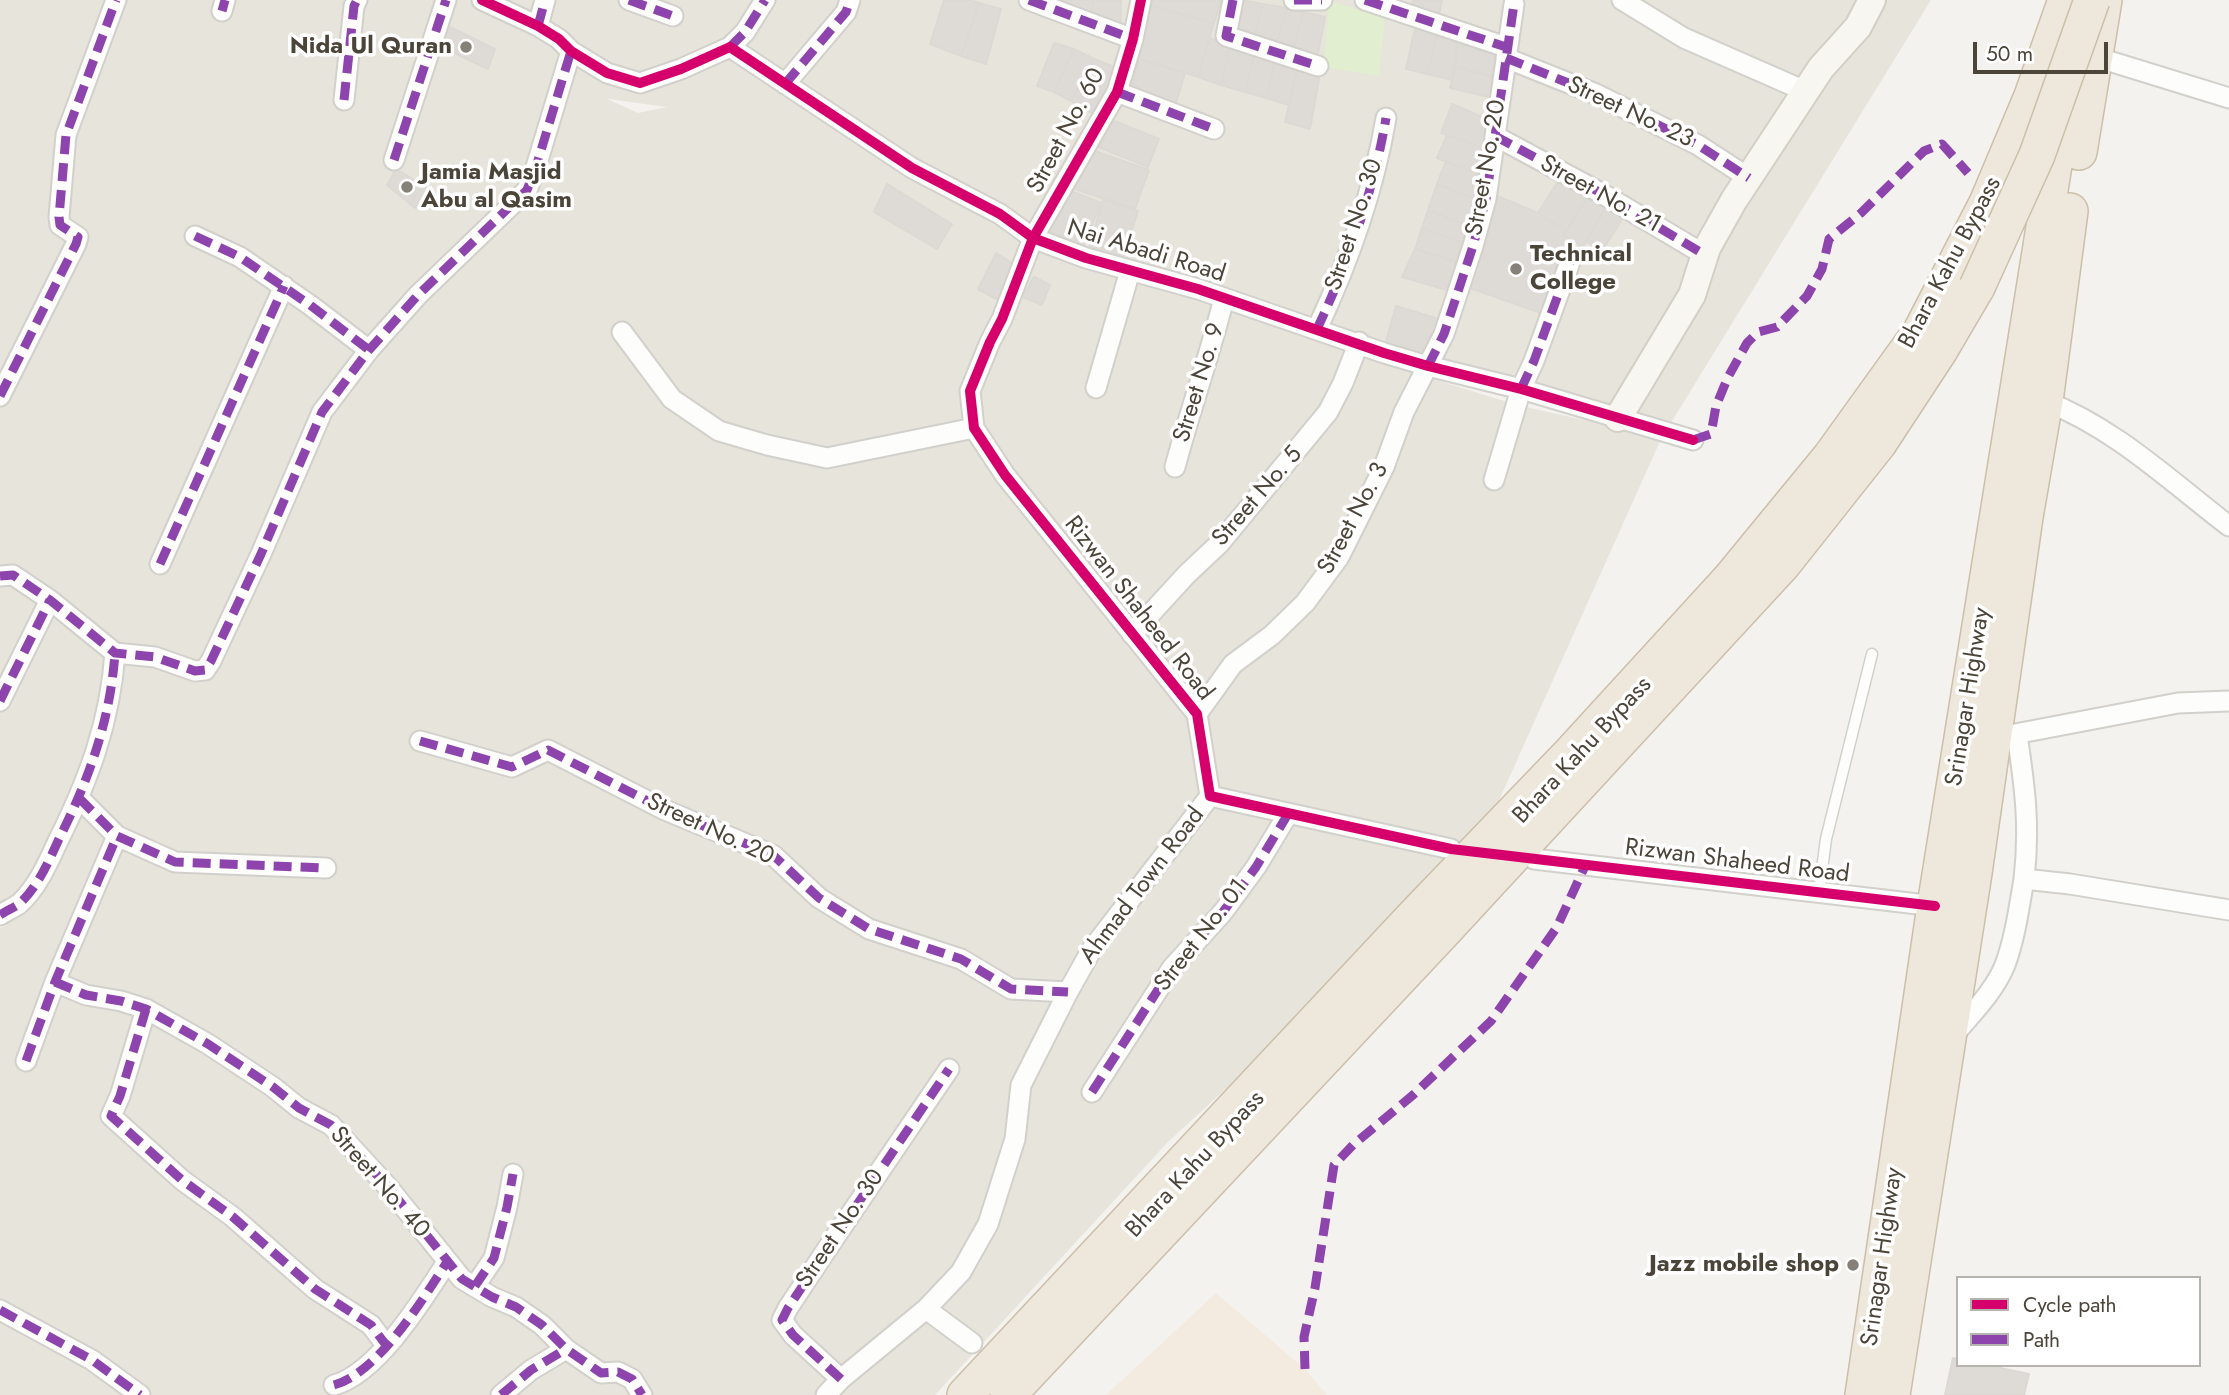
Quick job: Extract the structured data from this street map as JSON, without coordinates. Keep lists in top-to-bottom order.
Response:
{
  "streets": {
    "highway": ["Bhara Kahu Bypass", "Srinagar Highway"],
    "street": [
      "Street No. 23",
      "Street No. 60",
      "Street No. 20",
      "Street No. 21",
      "Street No. 30",
      "Nai Abadi Road",
      "Street No. 9",
      "Street No. 5",
      "Street No. 3",
      "Rizwan Shaheed Road",
      "Ahmad Town Road",
      "Street No. 01",
      "Street No. 40"
    ]
  },
  "crossings": [
    ["Street No. 23", "Street No. 20"],
    ["Street No. 60", "Nai Abadi Road"],
    ["Street No. 60", "Rizwan Shaheed Road"],
    ["Street No. 20", "Street No. 21"],
    ["Street No. 20", "Nai Abadi Road"],
    ["Street No. 20", "Street No. 3"],
    ["Street No. 20", "Ahmad Town Road"],
    ["Street No. 30", "Nai Abadi Road"],
    ["Street No. 30", "Ahmad Town Road"],
    ["Nai Abadi Road", "Street No. 9"],
    ["Nai Abadi Road", "Street No. 5"],
    ["Nai Abadi Road", "Street No. 3"],
    ["Nai Abadi Road", "Rizwan Shaheed Road"],
    ["Street No. 5", "Rizwan Shaheed Road"],
    ["Street No. 3", "Rizwan Shaheed Road"],
    ["Rizwan Shaheed Road", "Srinagar Highway"],
    ["Rizwan Shaheed Road", "Ahmad Town Road"]
  ],
  "places": [
    "Nida Ul Quran",
    "Jamia Masjid Abu al Qasim",
    "Technical College",
    "Jazz mobile shop"
  ],
  "legend": ["Cycle path", "Path"],
  "scale_bar": "50 m"
}
